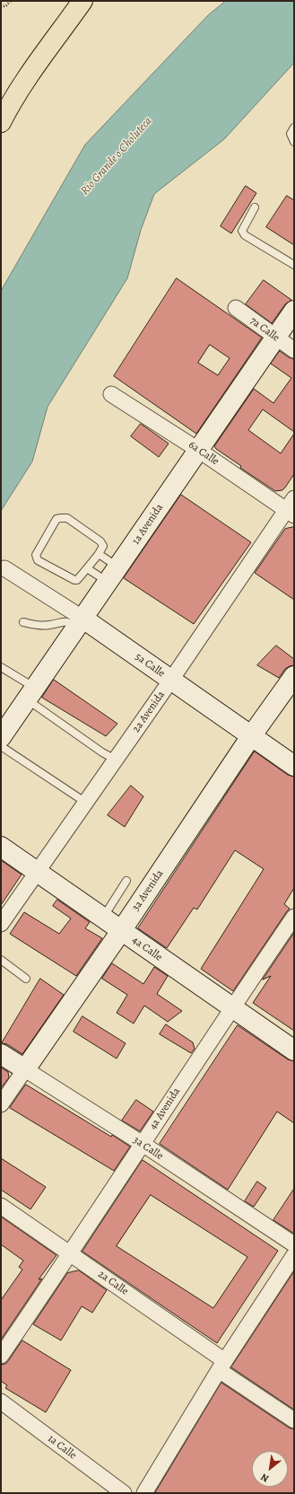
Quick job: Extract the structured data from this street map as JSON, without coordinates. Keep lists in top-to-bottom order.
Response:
{
  "streets": {
    "street": [
      "7a Calle",
      "6a Calle",
      "1a Avenida",
      "5a Calle",
      "2a Avenida",
      "3a Avenida",
      "4a Calle",
      "4a Avenida",
      "3a Calle",
      "2a Calle",
      "1a Calle"
    ]
  },
  "crossings": [
    ["7a Calle", "1a Avenida"],
    ["6a Calle", "1a Avenida"],
    ["6a Calle", "2a Avenida"],
    ["1a Avenida", "5a Calle"],
    ["5a Calle", "2a Avenida"],
    ["5a Calle", "3a Avenida"],
    ["2a Avenida", "4a Calle"],
    ["3a Avenida", "4a Calle"],
    ["3a Avenida", "3a Calle"],
    ["4a Calle", "4a Avenida"],
    ["4a Avenida", "3a Calle"],
    ["4a Avenida", "2a Calle"]
  ],
  "water": ["Río Grande o Choluteca"],
  "north": "bottom left"
}
